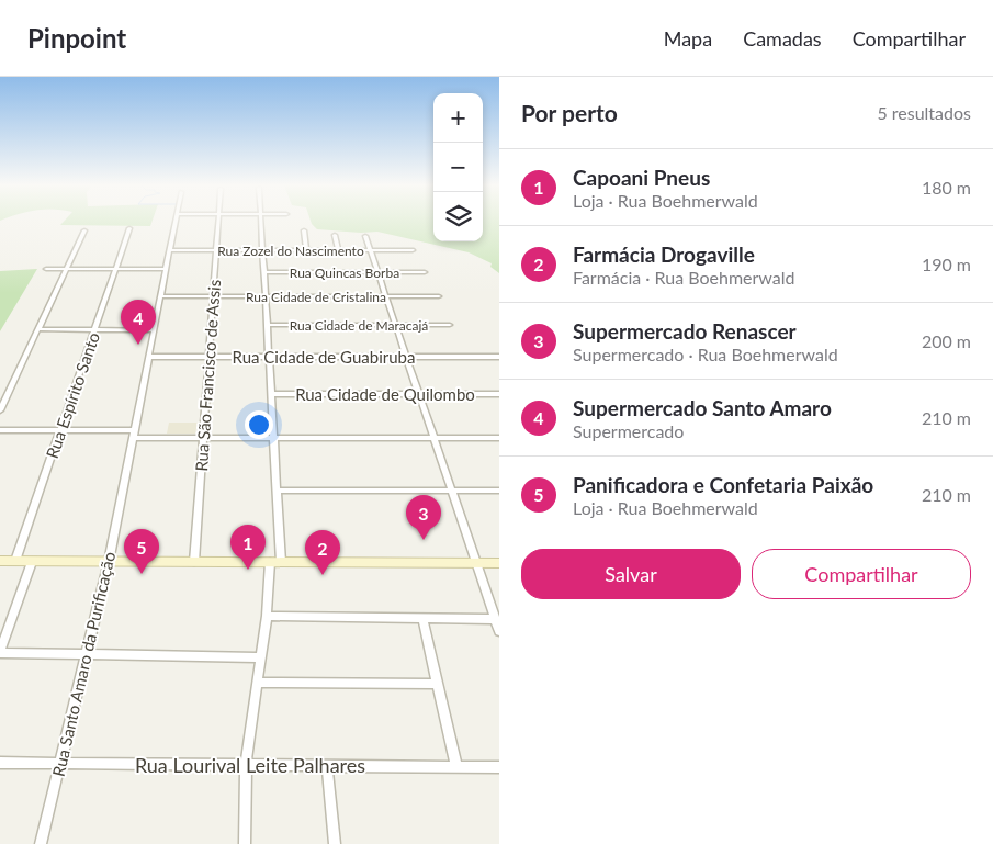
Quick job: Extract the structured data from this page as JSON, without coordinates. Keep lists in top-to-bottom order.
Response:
{
  "streets": {
    "street": [
      "Rua Zozel do Nascimento",
      "Rua Quincas Borba",
      "Rua Cidade de Cristalina",
      "Rua Cidade de Maracajá",
      "Rua Cidade de Guabiruba",
      "Rua São Francisco de Assis",
      "Rua Cidade de Quilombo",
      "Rua Espírito Santo",
      "Rua Santo Amaro da Purificação",
      "Rua Lourival Leite Palhares"
    ]
  },
  "crossings": [
    ["Rua Zozel do Nascimento", "Rua São Francisco de Assis"],
    ["Rua Zozel do Nascimento", "Rua Santo Amaro da Purificação"],
    ["Rua Cidade de Cristalina", "Rua São Francisco de Assis"],
    ["Rua Cidade de Cristalina", "Rua Santo Amaro da Purificação"],
    ["Rua Cidade de Guabiruba", "Rua São Francisco de Assis"],
    ["Rua Cidade de Guabiruba", "Rua Santo Amaro da Purificação"],
    ["Rua Santo Amaro da Purificação", "Rua Lourival Leite Palhares"]
  ],
  "page": {
    "header": "Pinpoint",
    "nav": ["Mapa", "Camadas", "Compartilhar"],
    "heading": ["Por perto", "5 resultados"],
    "map_buttons": ["+", "−"],
    "list": [
      {
        "mark": "1",
        "name": "Capoani Pneus",
        "note": "Loja · Rua Boehmerwald",
        "value": "180 m"
      },
      {
        "mark": "2",
        "name": "Farmácia Drogaville",
        "note": "Farmácia · Rua Boehmerwald",
        "value": "190 m"
      },
      {
        "mark": "3",
        "name": "Supermercado Renascer",
        "note": "Supermercado · Rua Boehmerwald",
        "value": "200 m"
      },
      {
        "mark": "4",
        "name": "Supermercado Santo Amaro",
        "note": "Supermercado",
        "value": "210 m"
      },
      {
        "mark": "5",
        "name": "Panificadora e Confetaria Paixão",
        "note": "Loja · Rua Boehmerwald",
        "value": "210 m"
      }
    ],
    "pins": [
      "4",
      "3",
      "1",
      "5",
      "2"
    ],
    "buttons": ["Salvar", "Compartilhar"]
  }
}
